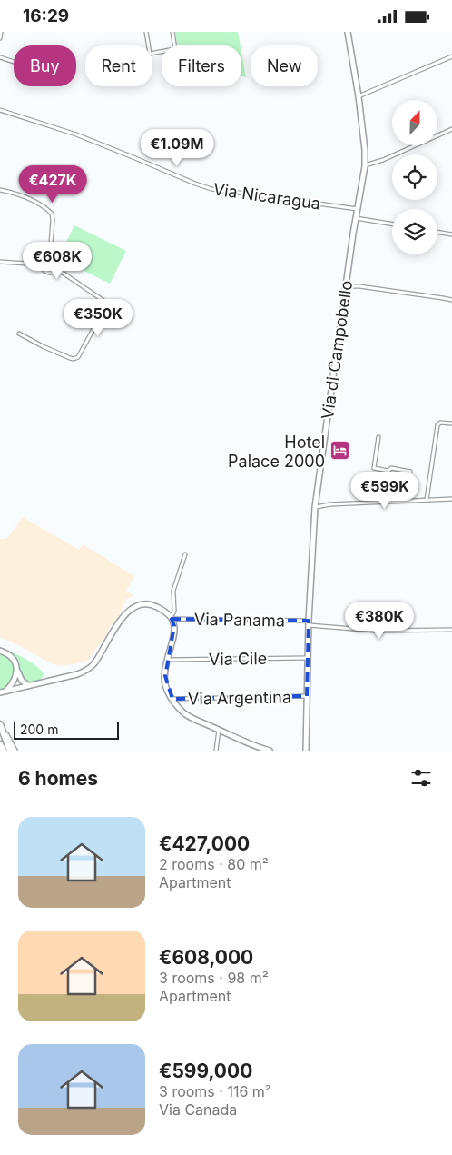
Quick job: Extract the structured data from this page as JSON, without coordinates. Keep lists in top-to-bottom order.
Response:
{
  "streets": {
    "street": [
      "Via Nicaragua",
      "Via di Campobello",
      "Via Panama",
      "Via Cile",
      "Via Argentina"
    ]
  },
  "crossings": [
    ["Via Nicaragua", "Via di Campobello"],
    ["Via di Campobello", "Via Panama"],
    ["Via di Campobello", "Via Cile"],
    ["Via di Campobello", "Via Argentina"]
  ],
  "places": {
    "hotel": ["Hotel Palace 2000"]
  },
  "scale_bar": "200 m",
  "north": "top",
  "page": {
    "status": "16:29",
    "chip": [
      "Buy",
      "Rent",
      "Filters",
      "New"
    ],
    "price": [
      "€1.09M",
      "€427K",
      "€608K",
      "€350K",
      "€599K",
      "€380K"
    ],
    "scale": "200 m",
    "heading": "6 homes",
    "list": [
      {
        "name": "€427,000",
        "note": "2 rooms · 80 m² · Apartment"
      },
      {
        "name": "€608,000",
        "note": "3 rooms · 98 m² · Apartment"
      },
      {
        "name": "€599,000",
        "note": "3 rooms · 116 m² · Via Canada"
      }
    ]
  }
}
